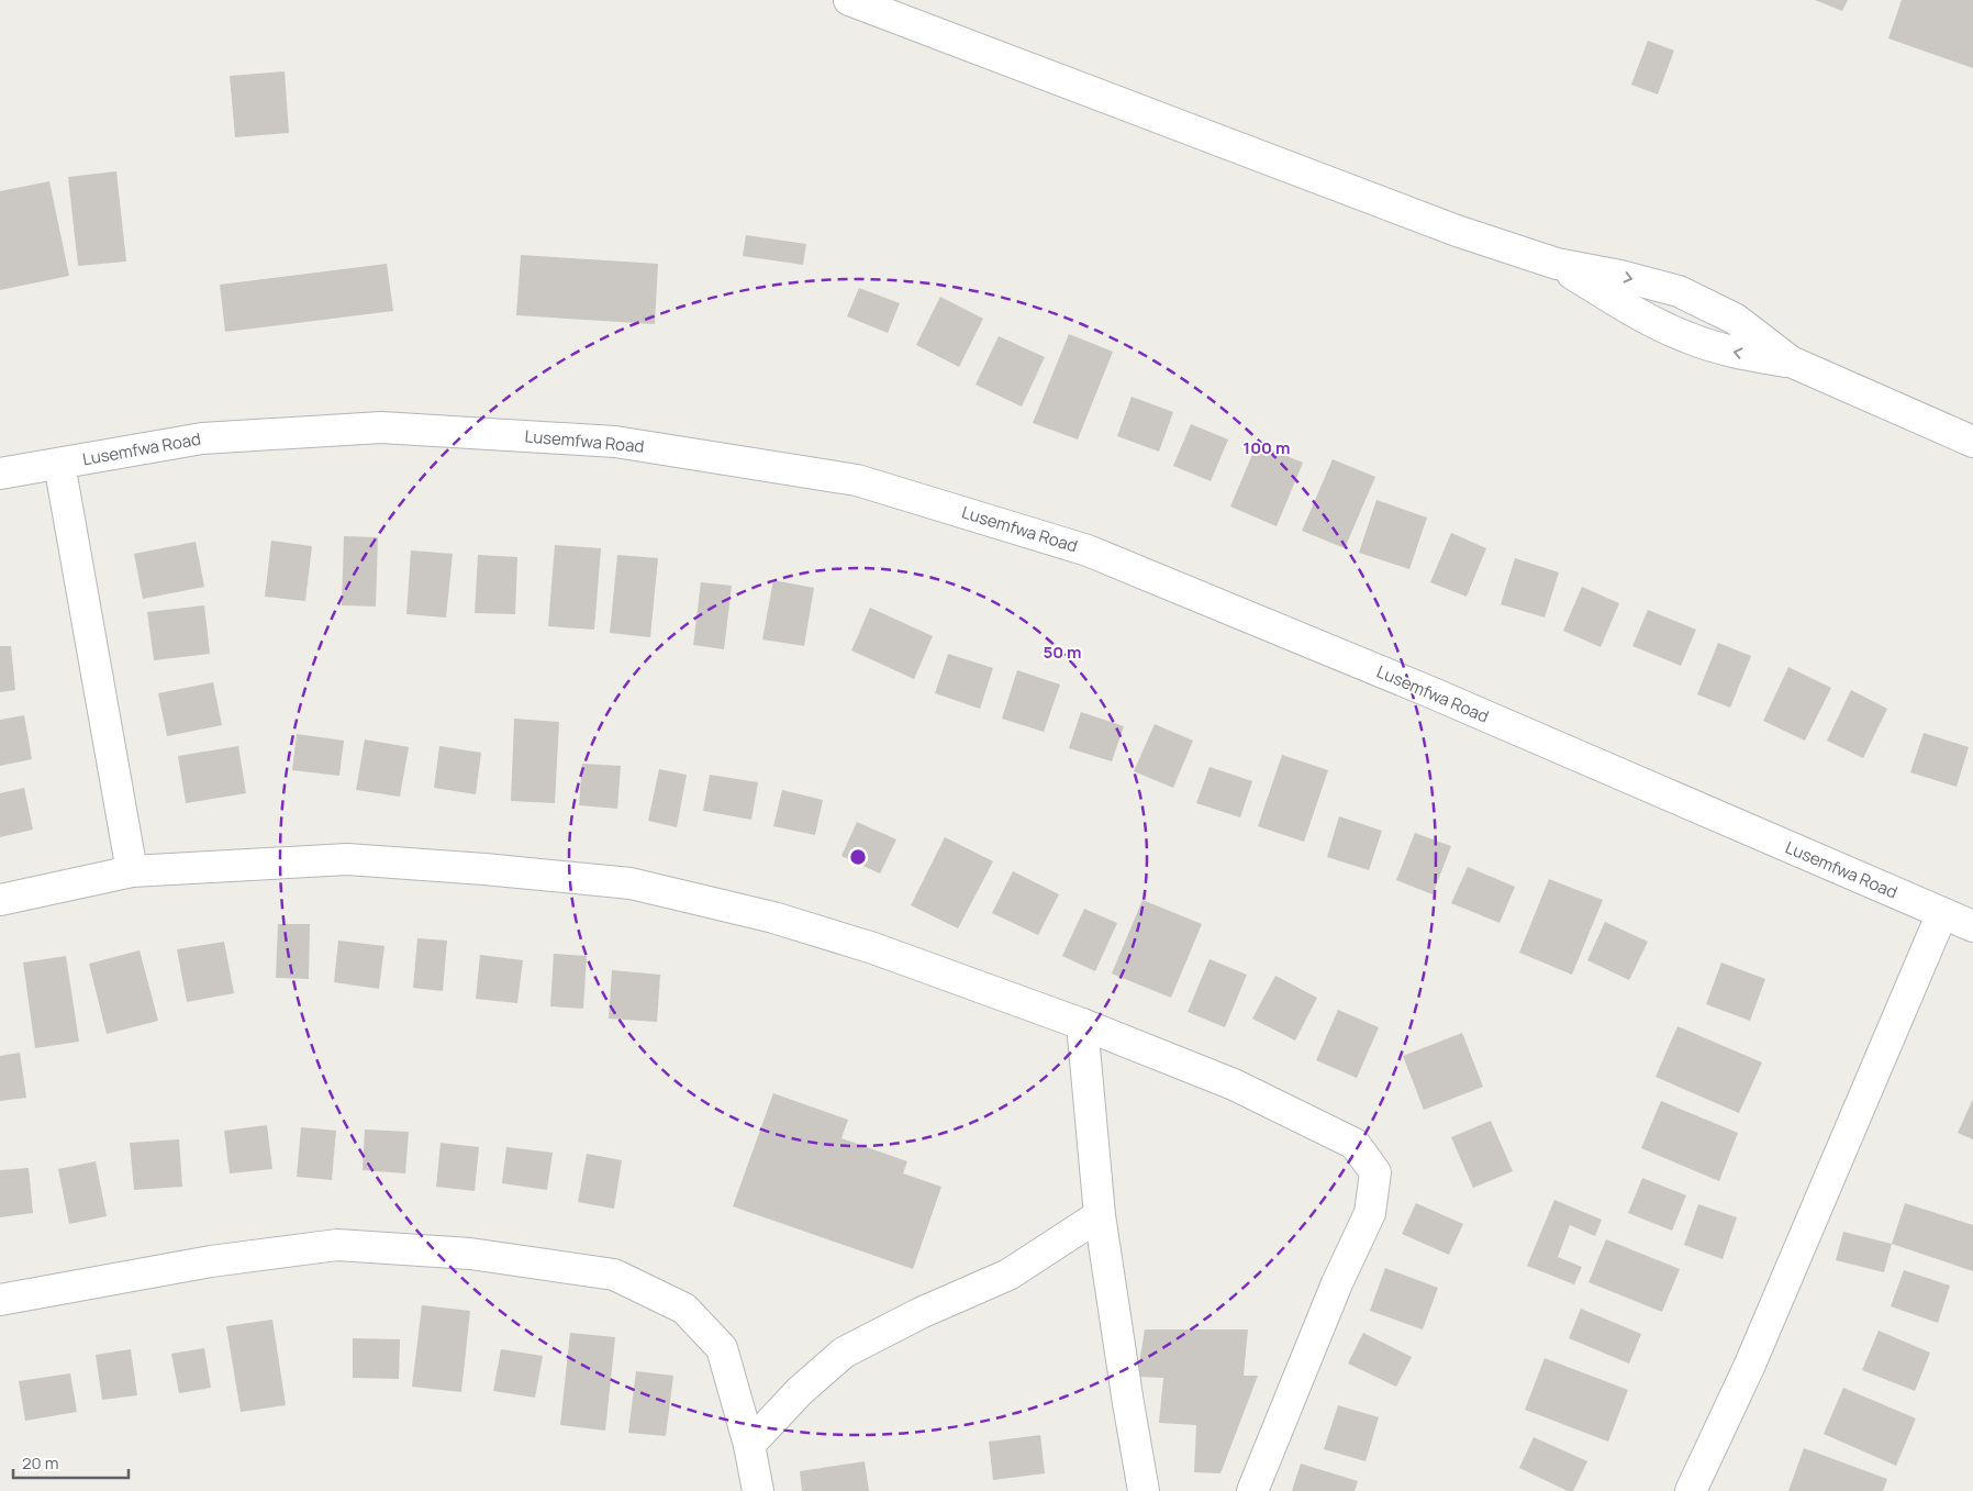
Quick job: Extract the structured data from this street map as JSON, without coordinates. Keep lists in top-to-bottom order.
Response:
{
  "streets": {
    "street": ["Lusemfwa Road"]
  },
  "scale_bar": "20 m",
  "rings": ["100 m", "50 m"]
}
